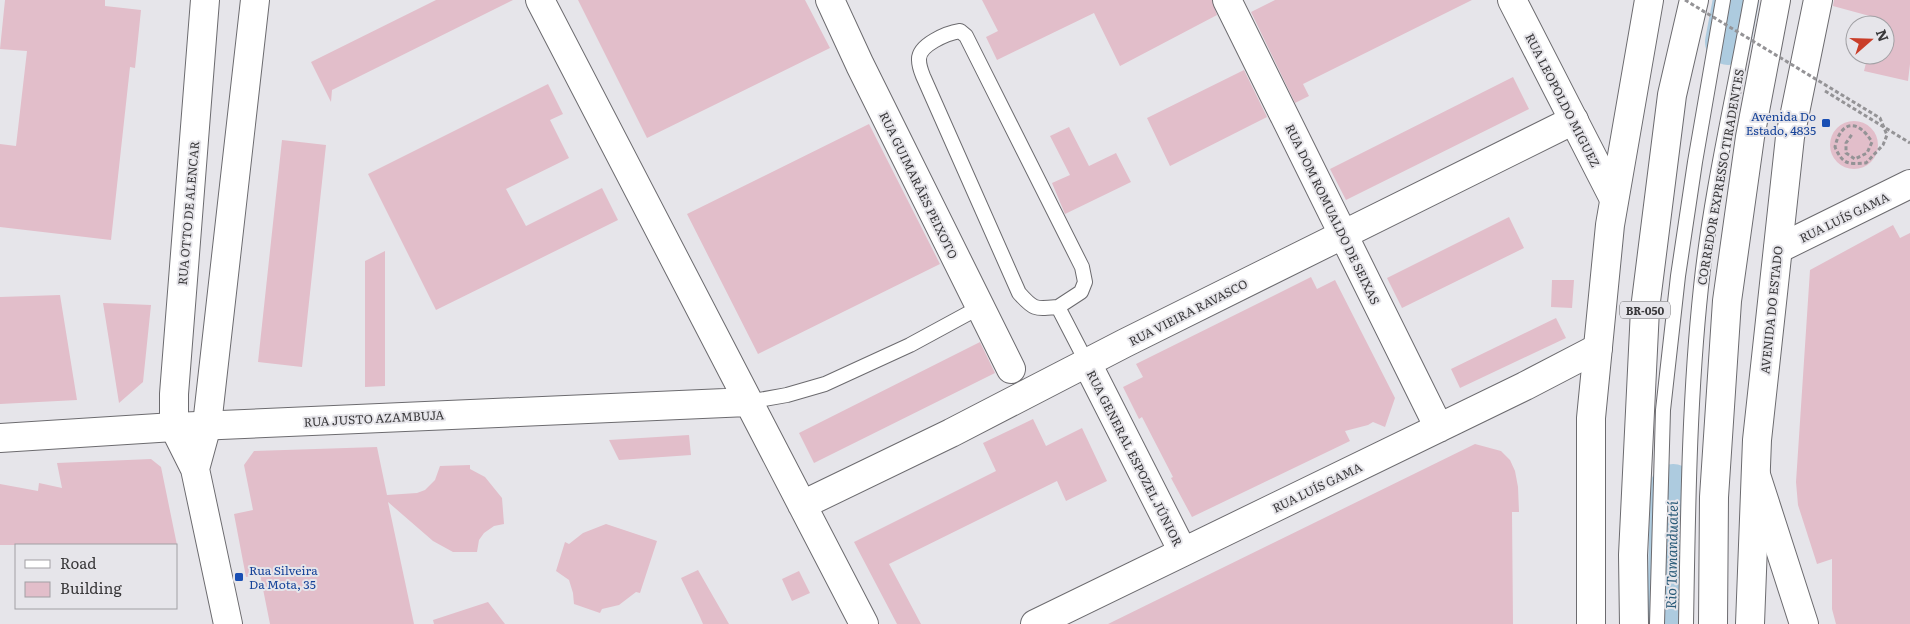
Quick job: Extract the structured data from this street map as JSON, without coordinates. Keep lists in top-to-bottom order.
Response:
{
  "streets": {
    "main road": [
      "RUA LEOPOLDO MIGUEZ",
      "RUA GUIMARÃES PEIXOTO",
      "RUA OTTO DE ALENCAR",
      "RUA DOM ROMUALDO DE SEIXAS",
      "RUA LUÍS GAMA",
      "BR-050",
      "AVENIDA DO ESTADO",
      "RUA VIEIRA RAVASCO",
      "RUA JUSTO AZAMBUJA",
      "RUA GENERAL ESPOZEL JÚNIOR"
    ],
    "lane": ["CORREDOR EXPRESSO TIRADENTES"]
  },
  "crossings": [
    ["RUA LEOPOLDO MIGUEZ", "RUA VIEIRA RAVASCO"],
    ["RUA OTTO DE ALENCAR", "RUA JUSTO AZAMBUJA"],
    ["RUA DOM ROMUALDO DE SEIXAS", "RUA LUÍS GAMA"],
    ["RUA DOM ROMUALDO DE SEIXAS", "RUA VIEIRA RAVASCO"],
    ["RUA LUÍS GAMA", "AVENIDA DO ESTADO"],
    ["RUA LUÍS GAMA", "RUA GENERAL ESPOZEL JÚNIOR"],
    ["RUA VIEIRA RAVASCO", "RUA GENERAL ESPOZEL JÚNIOR"]
  ],
  "water": ["Rio Tamanduateí"],
  "places": {
    "transit": ["Avenida Do Estado, 4835", "Rua Silveira Da Mota, 35"]
  },
  "legend": ["Road", "Building"],
  "north": "right"
}
